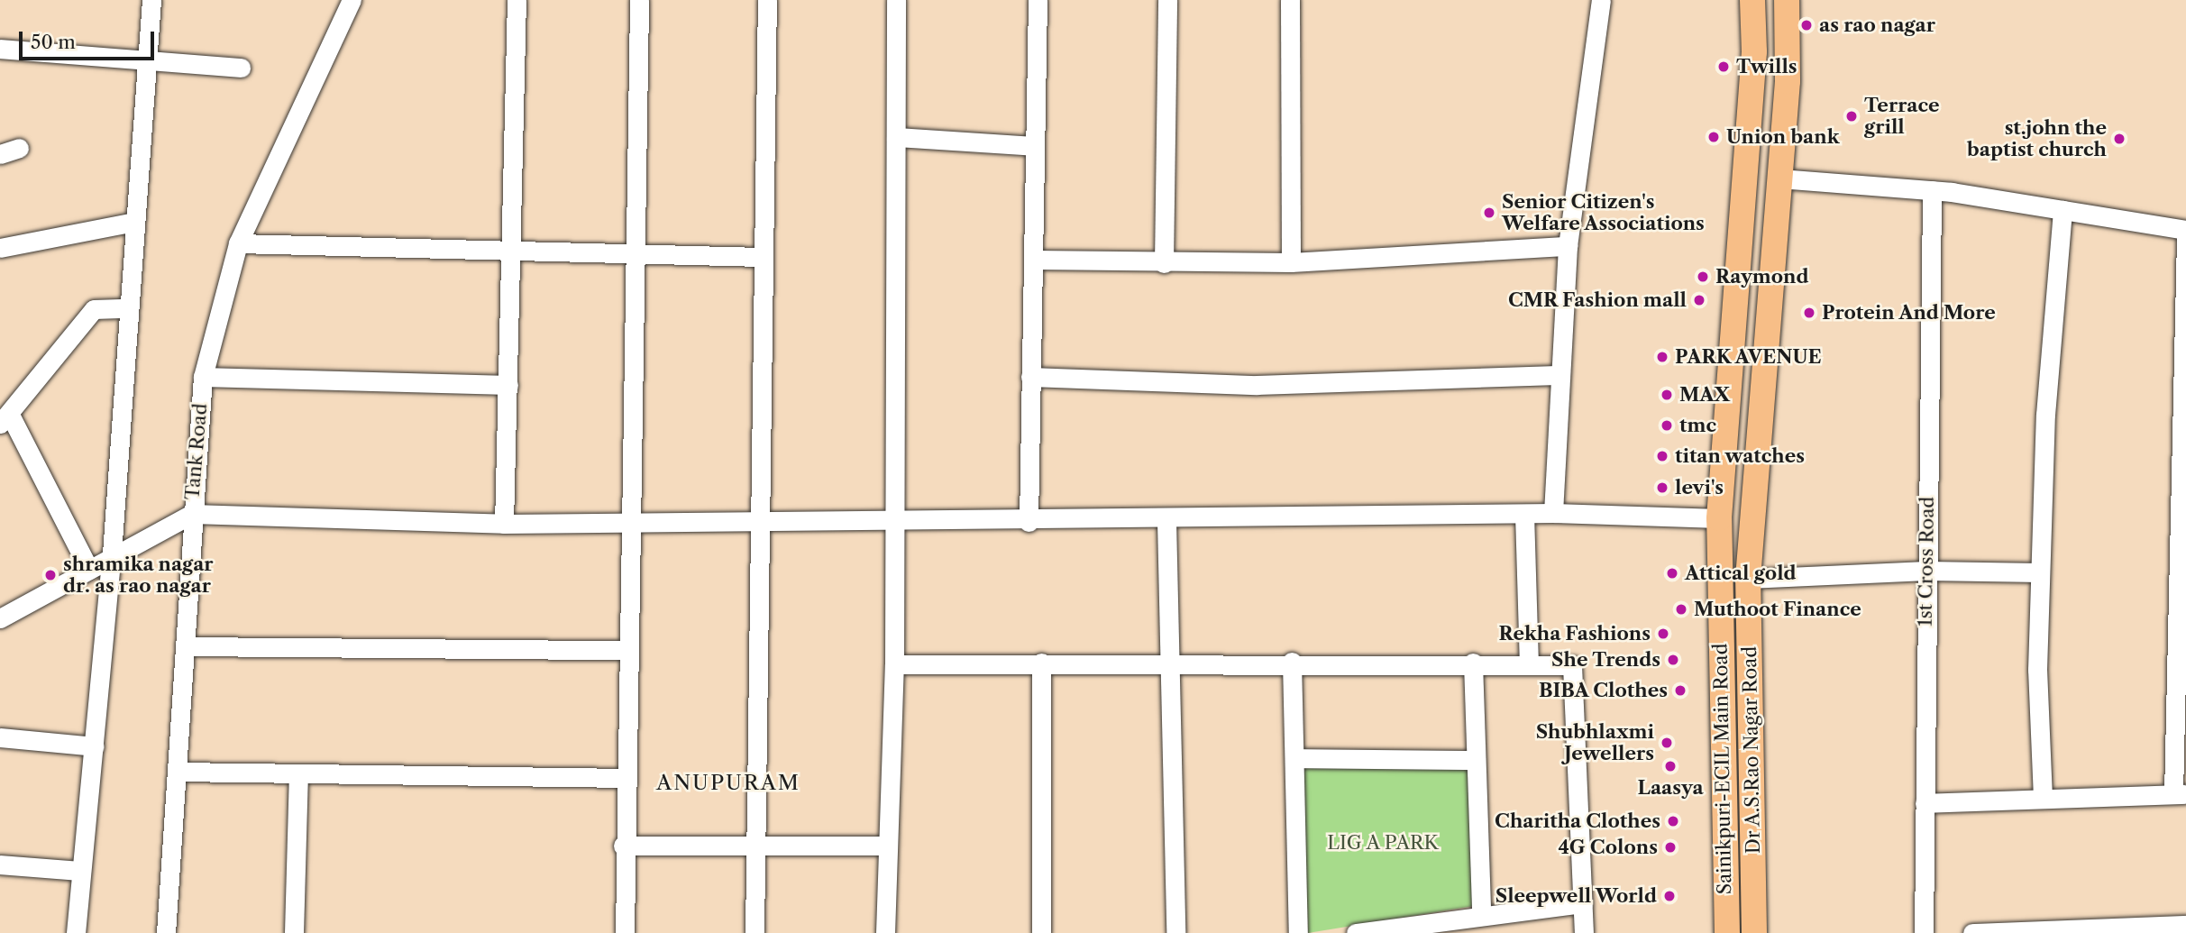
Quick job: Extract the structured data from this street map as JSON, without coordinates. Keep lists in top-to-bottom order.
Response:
{
  "streets": {
    "main road": ["Dr A.S.Rao Nagar Road", "Sainikpuri-ECIL Main Road"],
    "street": ["Tank Road", "1st Cross Road"]
  },
  "districts": ["ANUPURAM"],
  "parks": ["LIG A PARK"],
  "places": [
    "as rao nagar",
    "Twills",
    "Terrace grill",
    "Union bank",
    "st.john the baptist church",
    "Senior Citizen's Welfare Associations",
    "Raymond",
    "CMR Fashion mall",
    "Protein And More",
    "PARK AVENUE",
    "MAX",
    "tmc",
    "titan watches",
    "levi's",
    "Attical gold",
    "shramika nagar dr. as rao nagar",
    "Muthoot Finance",
    "Rekha Fashions",
    "She Trends",
    "BIBA Clothes",
    "Shubhlaxmi Jewellers",
    "Laasya",
    "Charitha Clothes",
    "4G Colons",
    "Sleepwell World"
  ],
  "scale_bar": "50 m"
}
